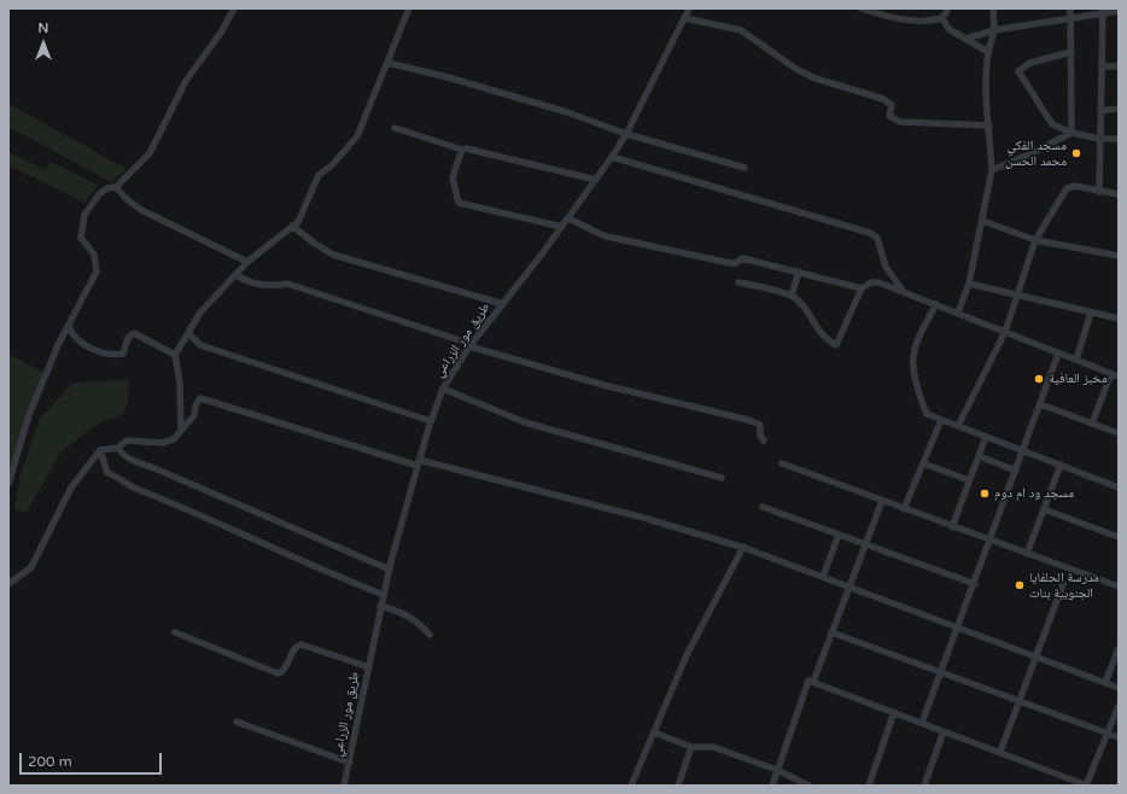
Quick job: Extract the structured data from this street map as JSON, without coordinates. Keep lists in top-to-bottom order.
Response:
{
  "streets": {
    "street": ["طريق مور الزراعي"]
  },
  "places": [
    "مسجد الفكي محمد الحسن",
    "مخبز العافية",
    "مسجد ود ام دوم",
    "مدرسة الحلفايا الجنوبية بنات"
  ],
  "scale_bar": "200 m",
  "north": "top"
}
